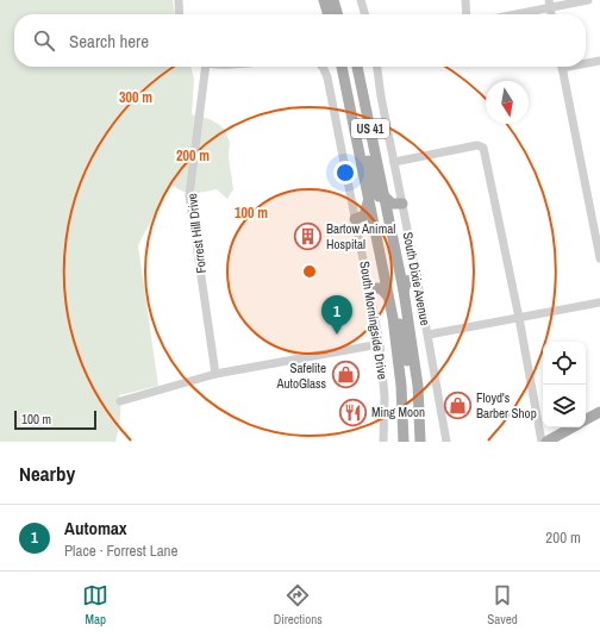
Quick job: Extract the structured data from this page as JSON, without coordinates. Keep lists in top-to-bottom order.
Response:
{
  "streets": {
    "main road": ["US 41"],
    "street": ["Forrest Hill Drive", "South Dixie Avenue", "South Morningside Drive"]
  },
  "places": {
    "building": ["Bartow Animal Hospital"],
    "shop": ["Safelite AutoGlass", "Floyd's Barber Shop"],
    "restaurant": ["Ming Moon"]
  },
  "scale_bar": "100 m",
  "north": "bottom",
  "page": {
    "search": "Search here",
    "pins": "1",
    "scale": "100 m",
    "heading": "Nearby",
    "list": [
      {
        "mark": "1",
        "name": "Automax",
        "note": "Place · Forrest Lane",
        "value": "200 m"
      }
    ],
    "nav": ["Map", "Directions", "Saved"]
  },
  "rings": ["300 m", "200 m", "100 m"]
}
